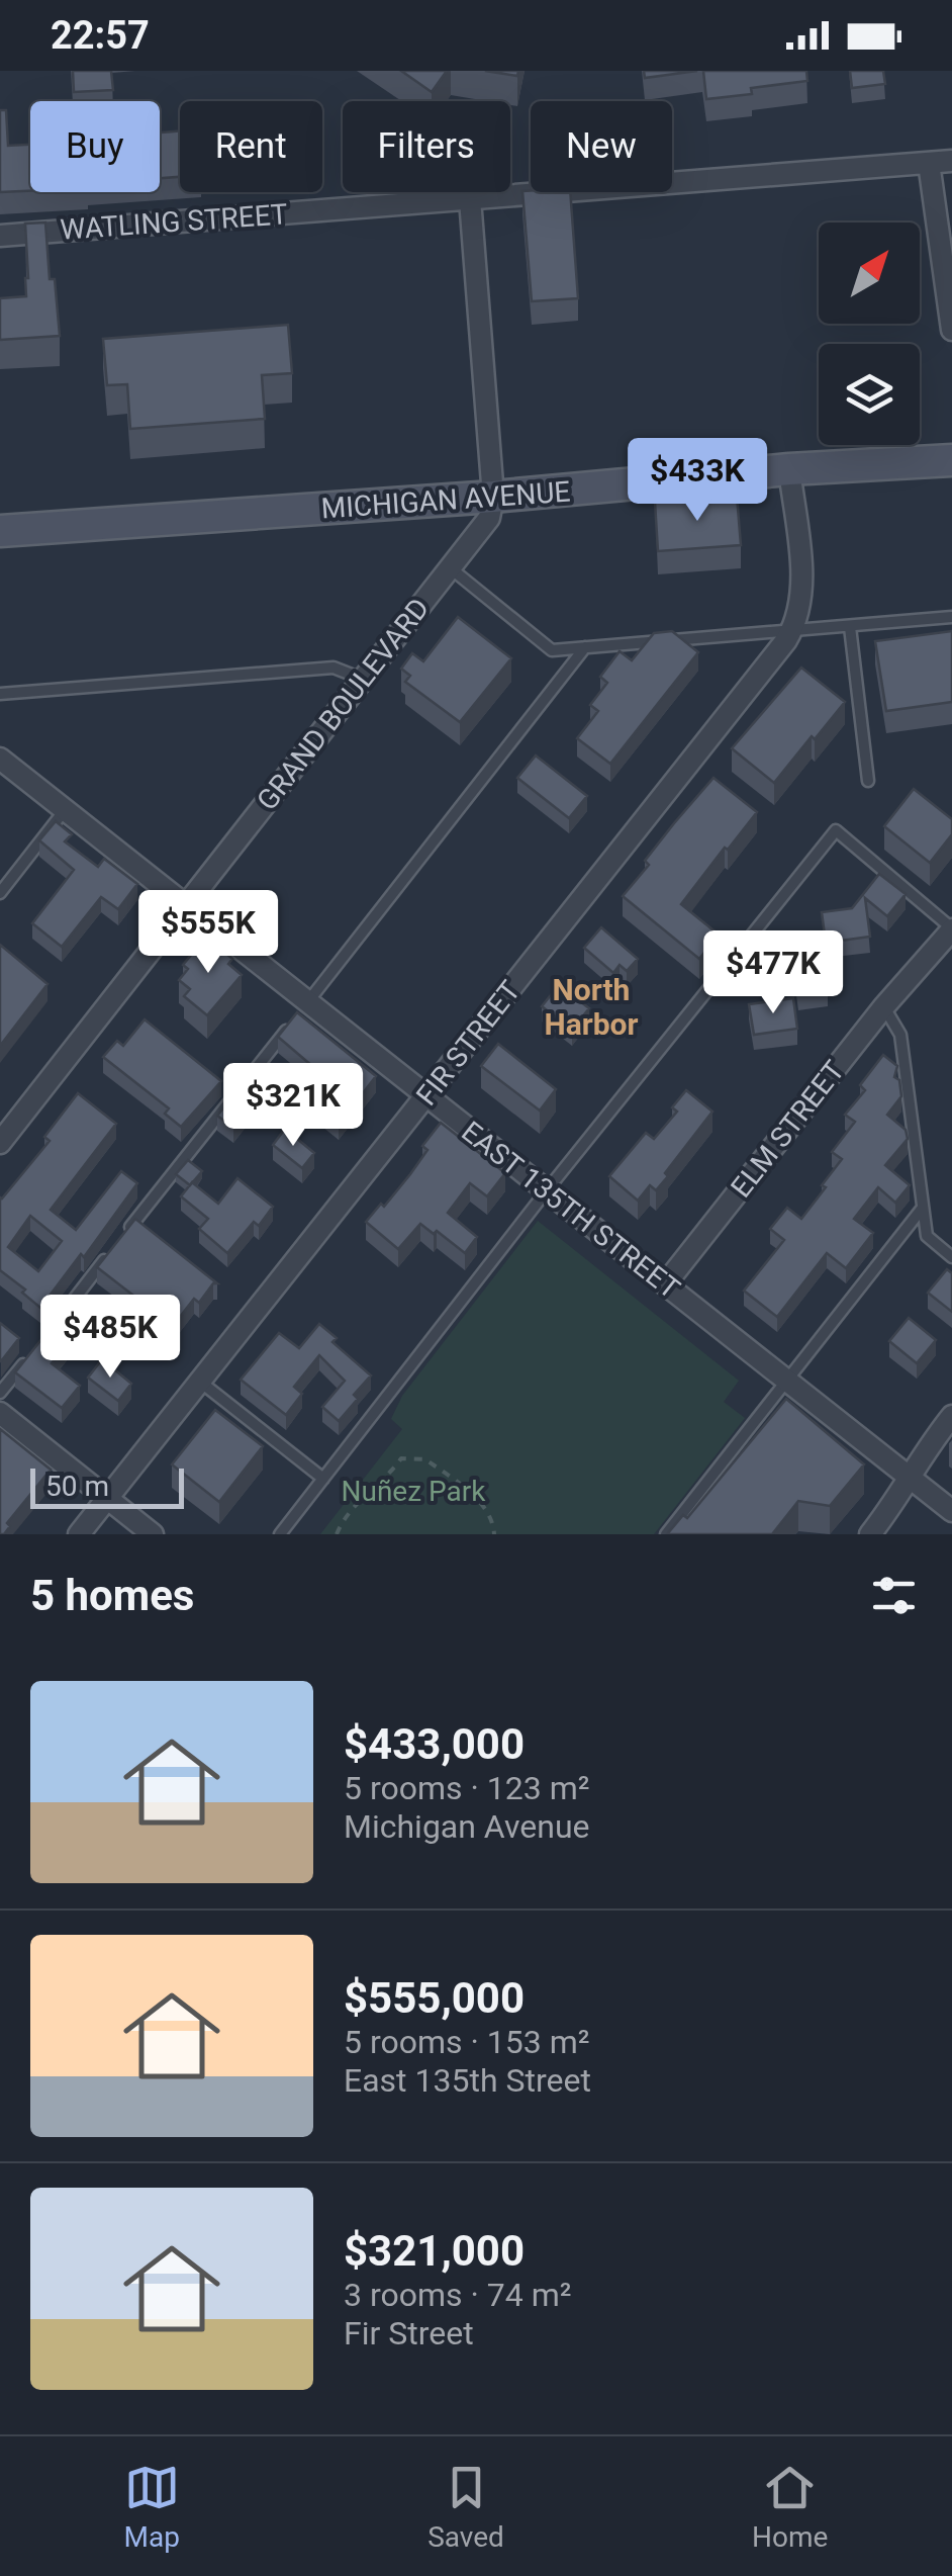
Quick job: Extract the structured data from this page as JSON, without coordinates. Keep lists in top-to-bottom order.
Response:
{
  "streets": {
    "main road": ["MICHIGAN AVENUE"],
    "street": [
      "WATLING STREET",
      "GRAND BOULEVARD",
      "FIR STREET",
      "ELM STREET",
      "EAST 135TH STREET"
    ]
  },
  "crossings": [
    ["MICHIGAN AVENUE", "GRAND BOULEVARD"],
    ["MICHIGAN AVENUE", "FIR STREET"],
    ["GRAND BOULEVARD", "EAST 135TH STREET"],
    ["FIR STREET", "EAST 135TH STREET"],
    ["ELM STREET", "EAST 135TH STREET"]
  ],
  "districts": ["North Harbor"],
  "parks": ["Nuñez Park"],
  "scale_bar": "50 m",
  "north": "top right",
  "page": {
    "status": "22:57",
    "chip": [
      "Buy",
      "Rent",
      "Filters",
      "New"
    ],
    "price": [
      "$433K",
      "$555K",
      "$477K",
      "$321K",
      "$485K"
    ],
    "scale": "50 m",
    "heading": "5 homes",
    "list": [
      {
        "name": "$433,000",
        "note": "5 rooms · 123 m² · Michigan Avenue"
      },
      {
        "name": "$555,000",
        "note": "5 rooms · 153 m² · East 135th Street"
      },
      {
        "name": "$321,000",
        "note": "3 rooms · 74 m² · Fir Street"
      }
    ],
    "tabs": ["Map", "Saved", "Home"]
  }
}
